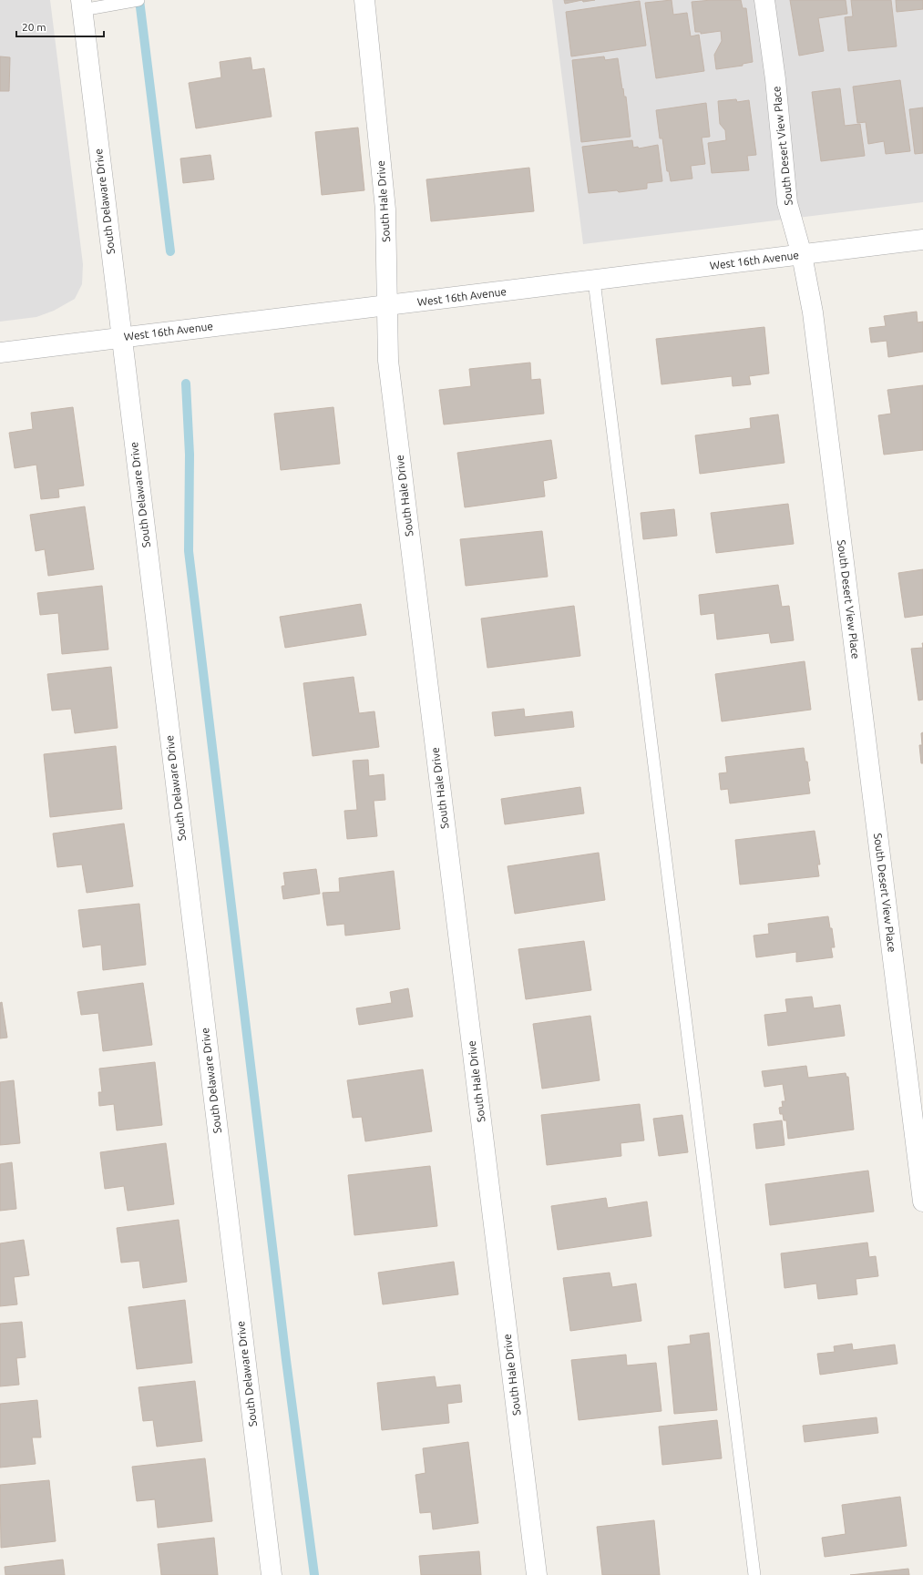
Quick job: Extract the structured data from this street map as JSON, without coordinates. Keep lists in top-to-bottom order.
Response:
{
  "streets": {
    "street": [
      "South Desert View Place",
      "South Delaware Drive",
      "South Hale Drive",
      "West 16th Avenue"
    ]
  },
  "crossings": [
    ["South Desert View Place", "West 16th Avenue"],
    ["South Delaware Drive", "West 16th Avenue"],
    ["South Hale Drive", "West 16th Avenue"]
  ],
  "scale_bar": "20 m"
}
